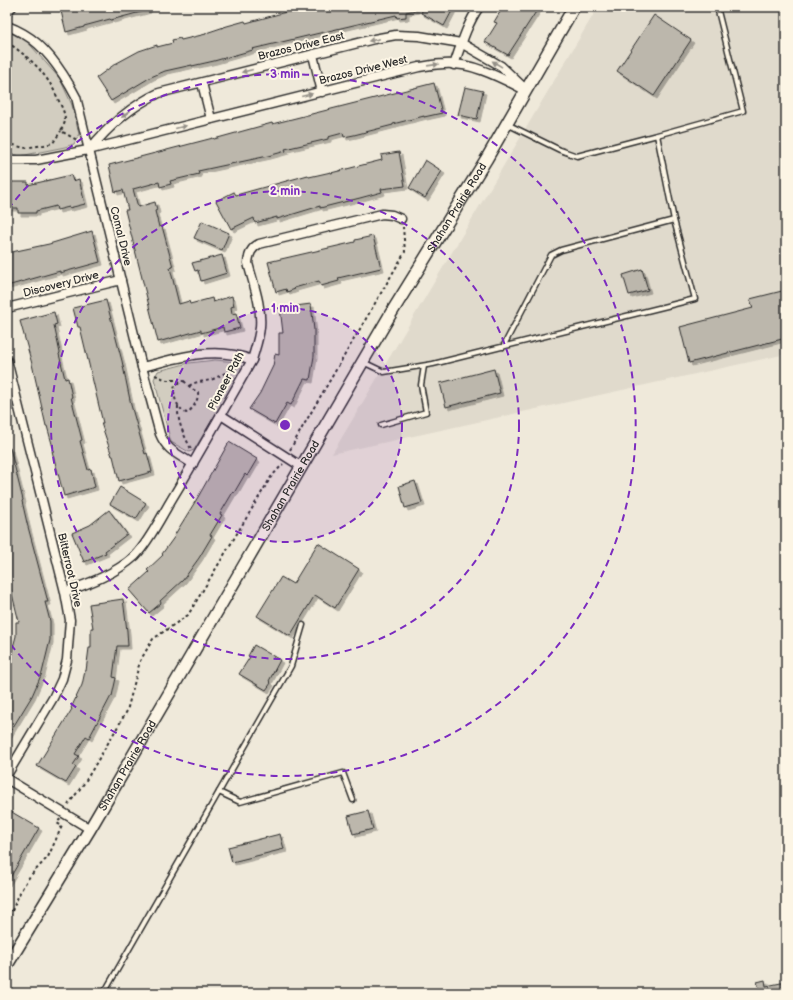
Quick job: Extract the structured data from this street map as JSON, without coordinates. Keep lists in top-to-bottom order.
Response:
{
  "streets": {
    "street": [
      "Brazos Drive East",
      "Brazos Drive West",
      "Shahan Prairie Road",
      "Comal Drive",
      "Discovery Drive",
      "Pioneer Path",
      "Bitterroot Drive"
    ]
  },
  "crossings": [
    ["Brazos Drive East", "Brazos Drive West"],
    ["Brazos Drive East", "Shahan Prairie Road"],
    ["Brazos Drive East", "Comal Drive"],
    ["Brazos Drive West", "Shahan Prairie Road"],
    ["Brazos Drive West", "Comal Drive"],
    ["Comal Drive", "Discovery Drive"],
    ["Comal Drive", "Pioneer Path"],
    ["Pioneer Path", "Bitterroot Drive"]
  ],
  "one_way": ["Brazos Drive East", "Brazos Drive West"],
  "rings": ["3 min", "2 min", "1 min"]
}
